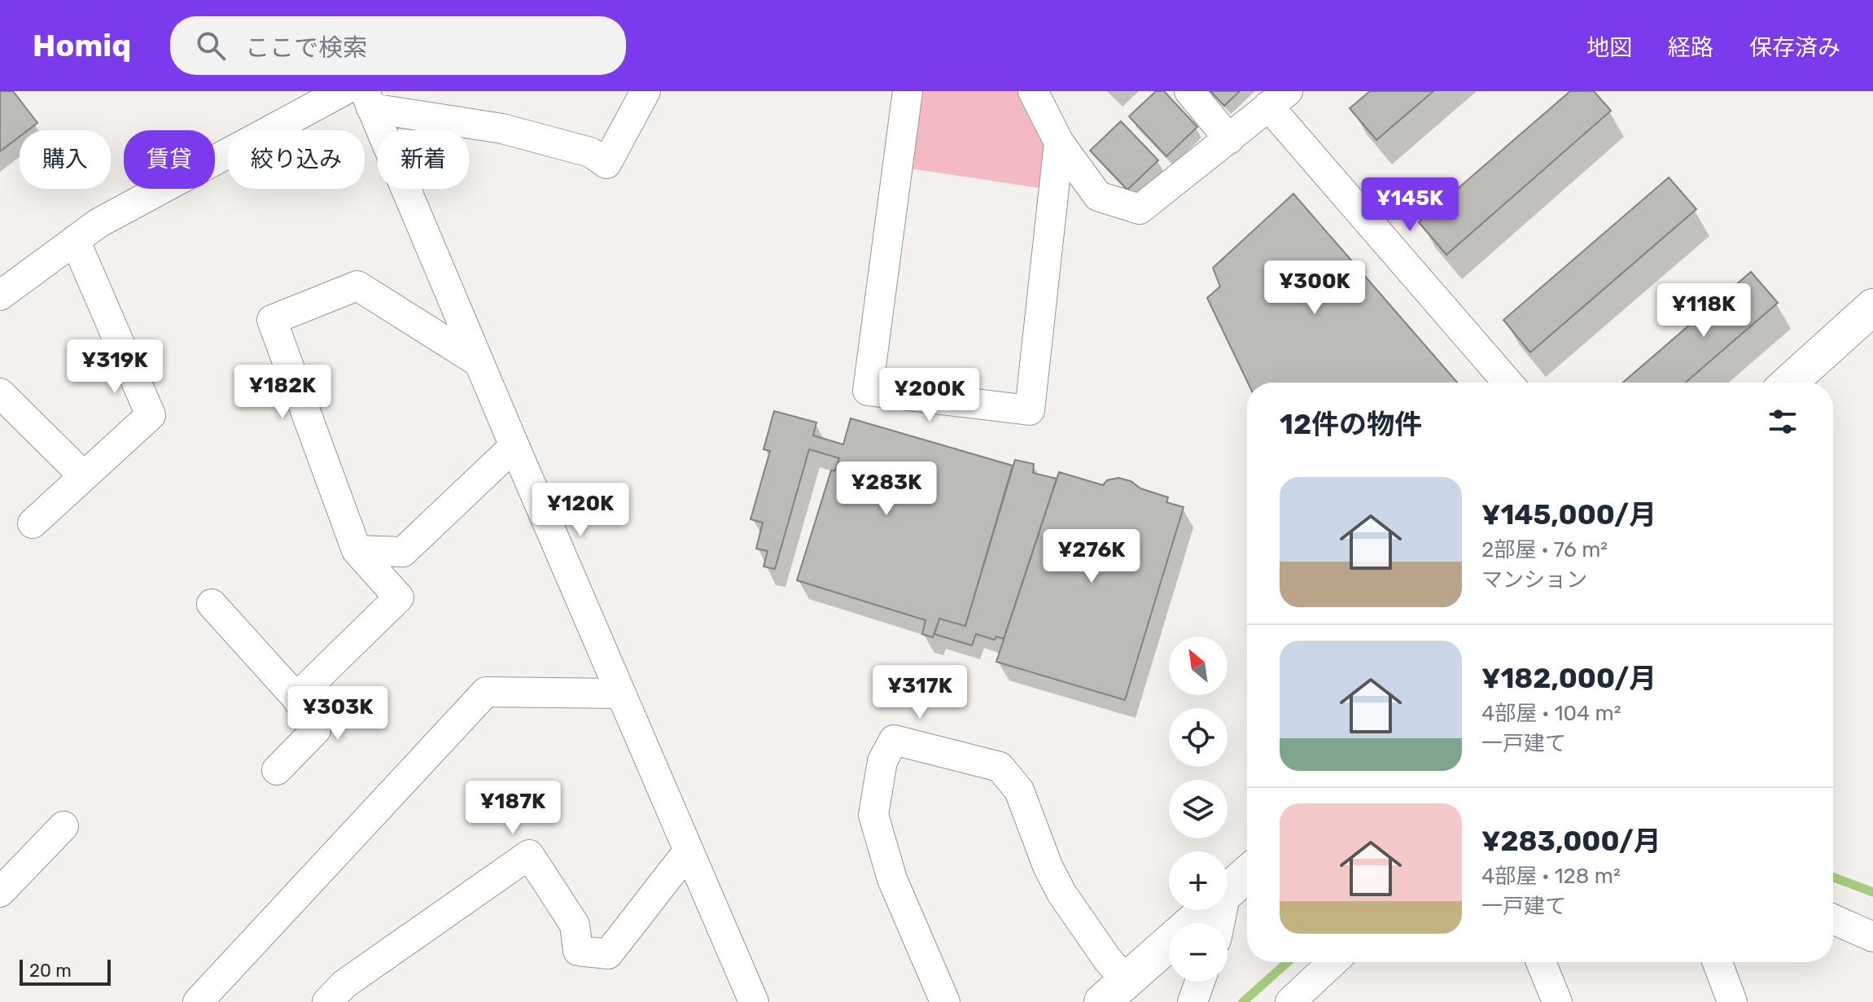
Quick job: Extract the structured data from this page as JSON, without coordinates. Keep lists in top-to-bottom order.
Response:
{
  "scale_bar": "20 m",
  "north": "top left",
  "page": {
    "header": "Homiq",
    "search": "ここで検索",
    "nav": ["地図", "経路", "保存済み"],
    "chip": [
      "購入",
      "賃貸",
      "絞り込み",
      "新着"
    ],
    "price": [
      "¥145K",
      "¥300K",
      "¥118K",
      "¥319K",
      "¥182K",
      "¥200K",
      "¥283K",
      "¥120K",
      "¥276K",
      "¥317K",
      "¥303K",
      "¥187K"
    ],
    "heading": "12件の物件",
    "list": [
      {
        "name": "¥145,000/月",
        "note": "2部屋 · 76 m² · マンション"
      },
      {
        "name": "¥182,000/月",
        "note": "4部屋 · 104 m² · 一戸建て"
      },
      {
        "name": "¥283,000/月",
        "note": "4部屋 · 128 m² · 一戸建て"
      }
    ],
    "map_buttons": ["+", "−"],
    "scale": "20 m"
  }
}
